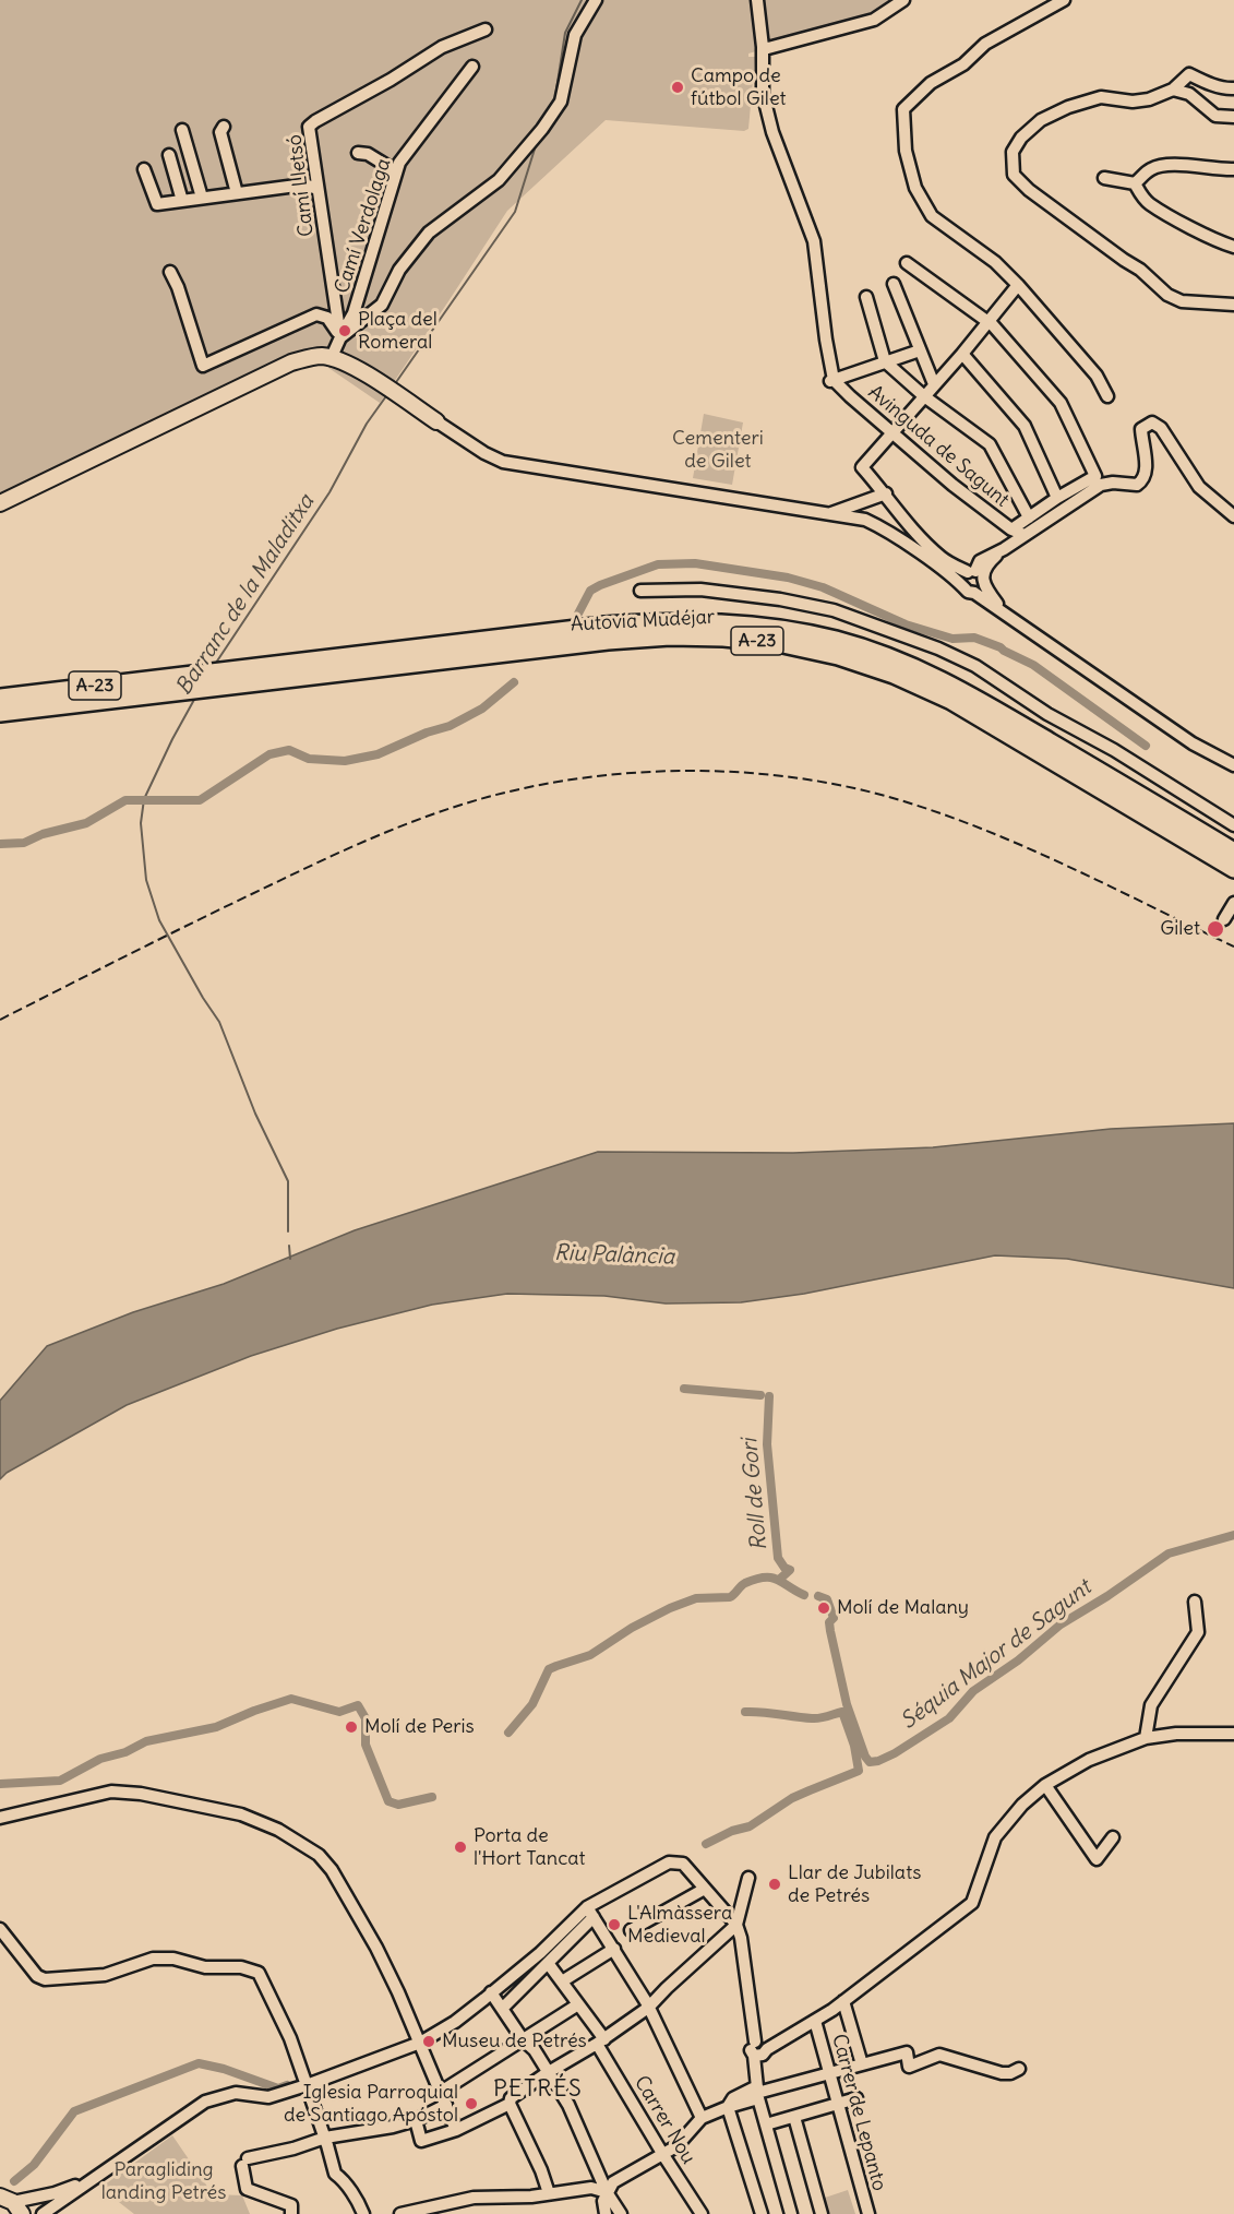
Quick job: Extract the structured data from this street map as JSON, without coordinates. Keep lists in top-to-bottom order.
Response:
{
  "streets": {
    "highway": ["Autovía Mudéjar", "A-23"],
    "street": [
      "Camí Lletsó",
      "Camí Verdolaga",
      "Avinguda de Sagunt",
      "Carrer de Lepanto",
      "Carrer Nou"
    ]
  },
  "crossings": [
    ["Camí Lletsó", "Camí Verdolaga"]
  ],
  "districts": ["PETRÉS"],
  "water": [
    "Barranc de la Maladitxa",
    "Riu Palància",
    "Roll de Gori",
    "Séquia Major de Sagunt"
  ],
  "parks": ["Cementeri de Gilet", "Paragliding landing Petrés"],
  "places": [
    "Campo de fútbol Gilet",
    "Plaça del Romeral",
    "Gilet",
    "Molí de Malany",
    "Molí de Peris",
    "Porta de l'Hort Tancat",
    "Llar de Jubilats de Petrés",
    "L'Almàssera Medieval",
    "Museu de Petrés",
    "Iglesia Parroquial de Santiago Apóstol"
  ]
}
